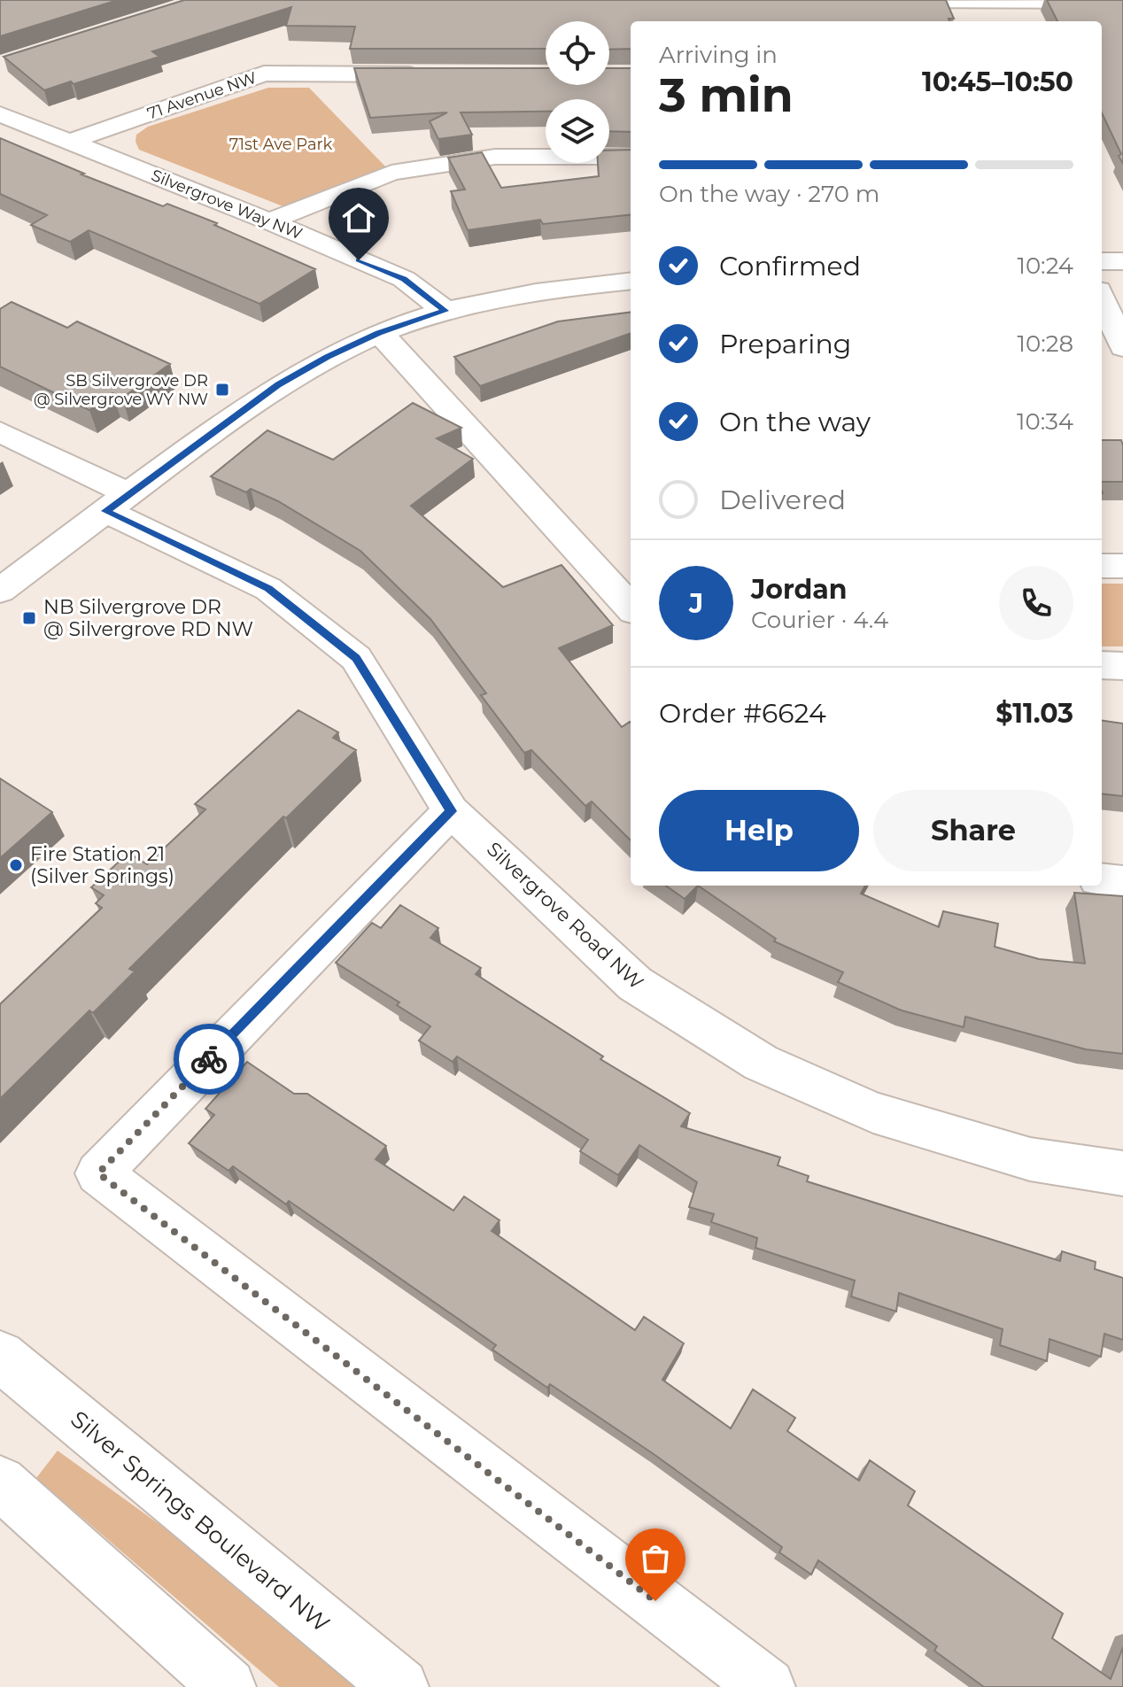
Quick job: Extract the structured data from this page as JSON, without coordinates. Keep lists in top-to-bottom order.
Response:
{
  "streets": {
    "street": [
      "71 Avenue NW",
      "Silvergrove Way NW",
      "Silvergrove Road NW",
      "Silver Springs Boulevard NW"
    ]
  },
  "crossings": [
    ["71 Avenue NW", "Silvergrove Way NW"]
  ],
  "parks": ["71st Ave Park"],
  "places": {
    "transit": ["SB Silvergrove DR @ Silvergrove WY NW", "NB Silvergrove DR @ Silvergrove RD NW"],
    "other": ["Fire Station 21 (Silver Springs)"]
  },
  "page": {
    "heading": ["3 min", "Arriving in", "10:45–10:50"],
    "panel": [
      "Jordan",
      "Courier · 4.4",
      "Order #6624",
      "$11.03"
    ],
    "bar": "On the way · 270 m",
    "list": [
      ["Confirmed", "10:24"],
      ["Preparing", "10:28"],
      ["On the way", "10:34"],
      "Delivered"
    ],
    "round": "J",
    "buttons": ["Help", "Share"]
  }
}
